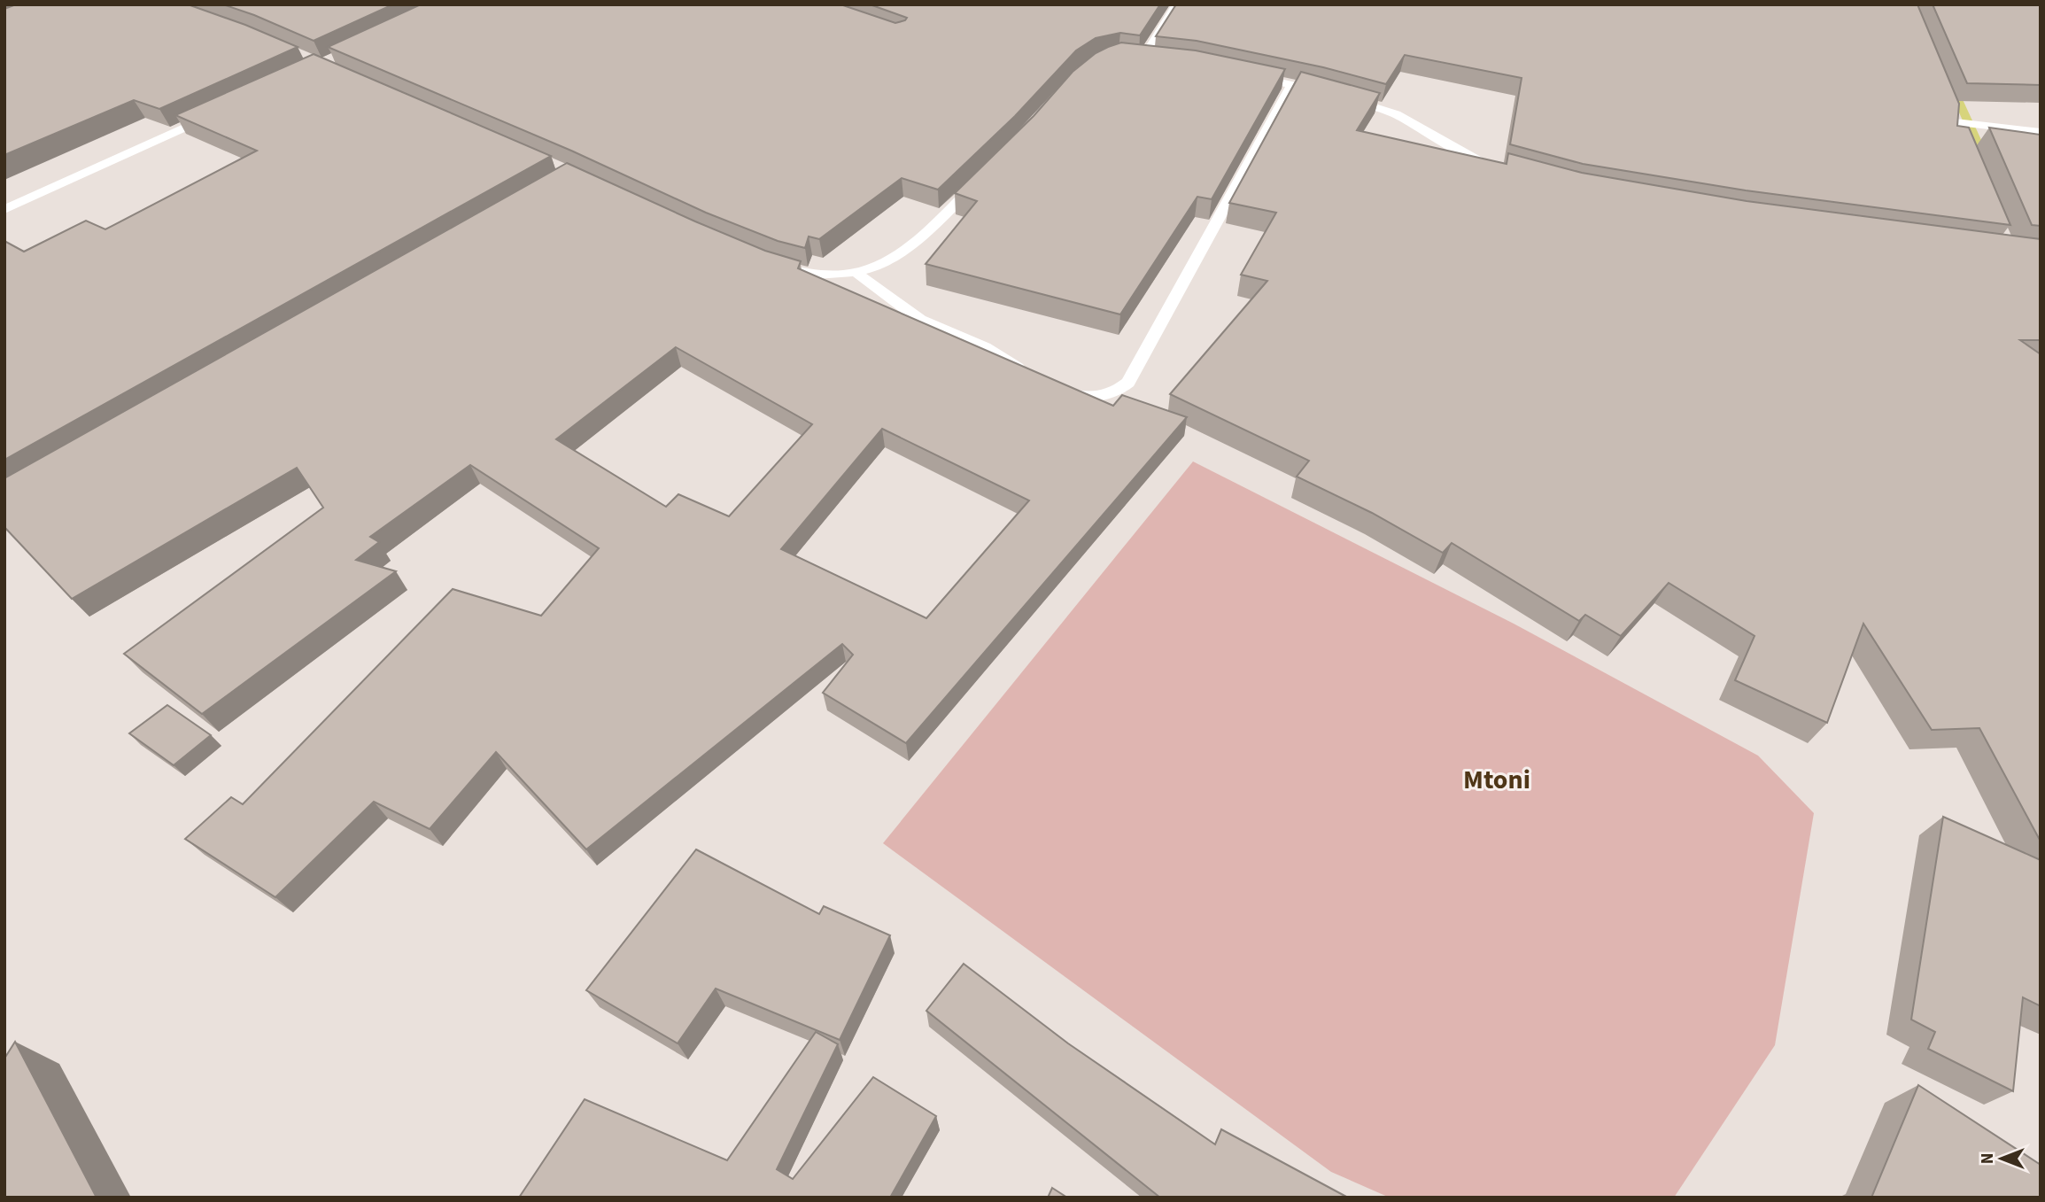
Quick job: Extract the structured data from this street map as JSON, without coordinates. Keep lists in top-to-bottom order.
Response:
{
  "districts": ["Mtoni"],
  "north": "left"
}
